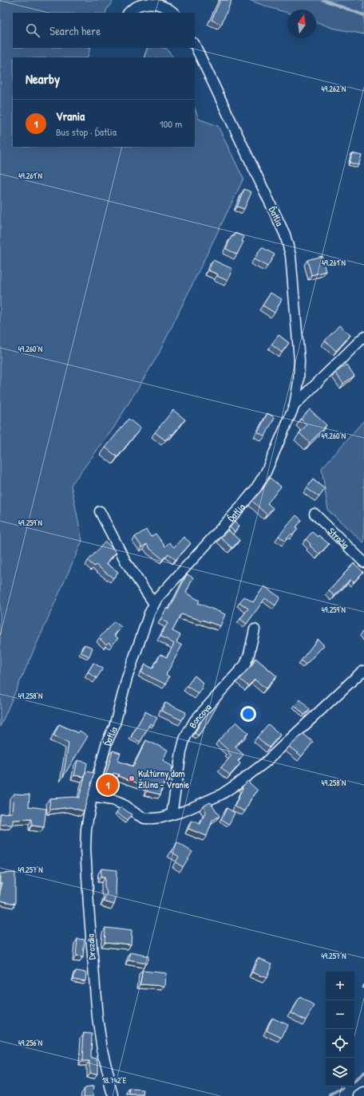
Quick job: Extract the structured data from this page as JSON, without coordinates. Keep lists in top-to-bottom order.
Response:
{
  "streets": {
    "street": [
      "Ďatlia",
      "Stračia",
      "Boncova",
      "Drozdia"
    ]
  },
  "crossings": [
    ["Ďatlia", "Drozdia"]
  ],
  "places": ["Kultúrny dom Žilina - Vranie"],
  "north": "top",
  "page": {
    "search": "Search here",
    "heading": "Nearby",
    "list": [
      {
        "mark": "1",
        "name": "Vrania",
        "note": "Bus stop · Ďatlia",
        "value": "100 m"
      }
    ],
    "pins": "1",
    "map_buttons": ["+", "−"]
  },
  "coordinates": [
    "49.262°N",
    "49.261°N",
    "49.260°N",
    "49.259°N",
    "49.258°N",
    "49.257°N",
    "49.256°N",
    "18.742°E"
  ]
}
